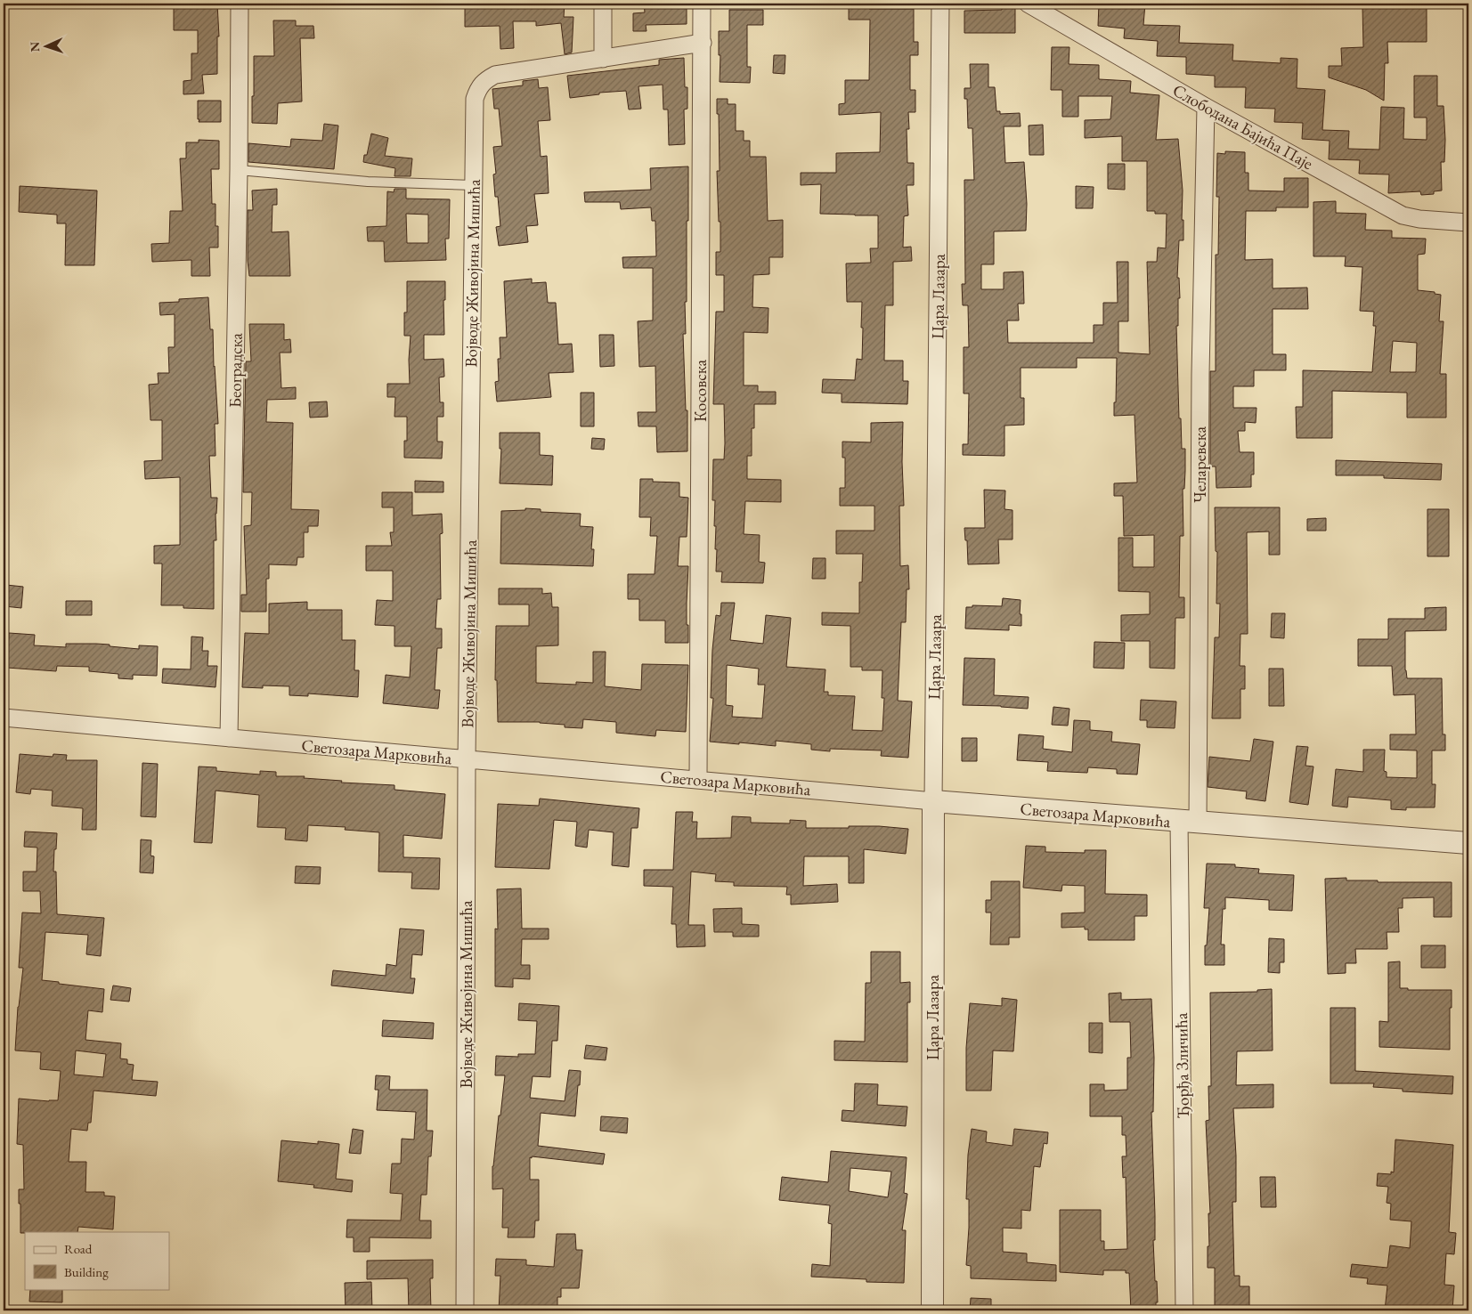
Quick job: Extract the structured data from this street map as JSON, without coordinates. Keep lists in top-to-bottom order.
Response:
{
  "streets": {
    "street": [
      "Слободана Бајића Паје",
      "Војводе Живојина Мишића",
      "Цара Лазара",
      "Београдска",
      "Косовска",
      "Челаревска",
      "Светозара Марковића",
      "Ђорђа Зличића"
    ]
  },
  "crossings": [
    ["Слободана Бајића Паје", "Челаревска"],
    ["Војводе Живојина Мишића", "Косовска"],
    ["Војводе Живојина Мишића", "Светозара Марковића"],
    ["Цара Лазара", "Светозара Марковића"],
    ["Београдска", "Светозара Марковића"],
    ["Косовска", "Светозара Марковића"],
    ["Челаревска", "Светозара Марковића"],
    ["Челаревска", "Ђорђа Зличића"],
    ["Светозара Марковића", "Ђорђа Зличића"]
  ],
  "legend": ["Road", "Building"],
  "north": "left"
}
